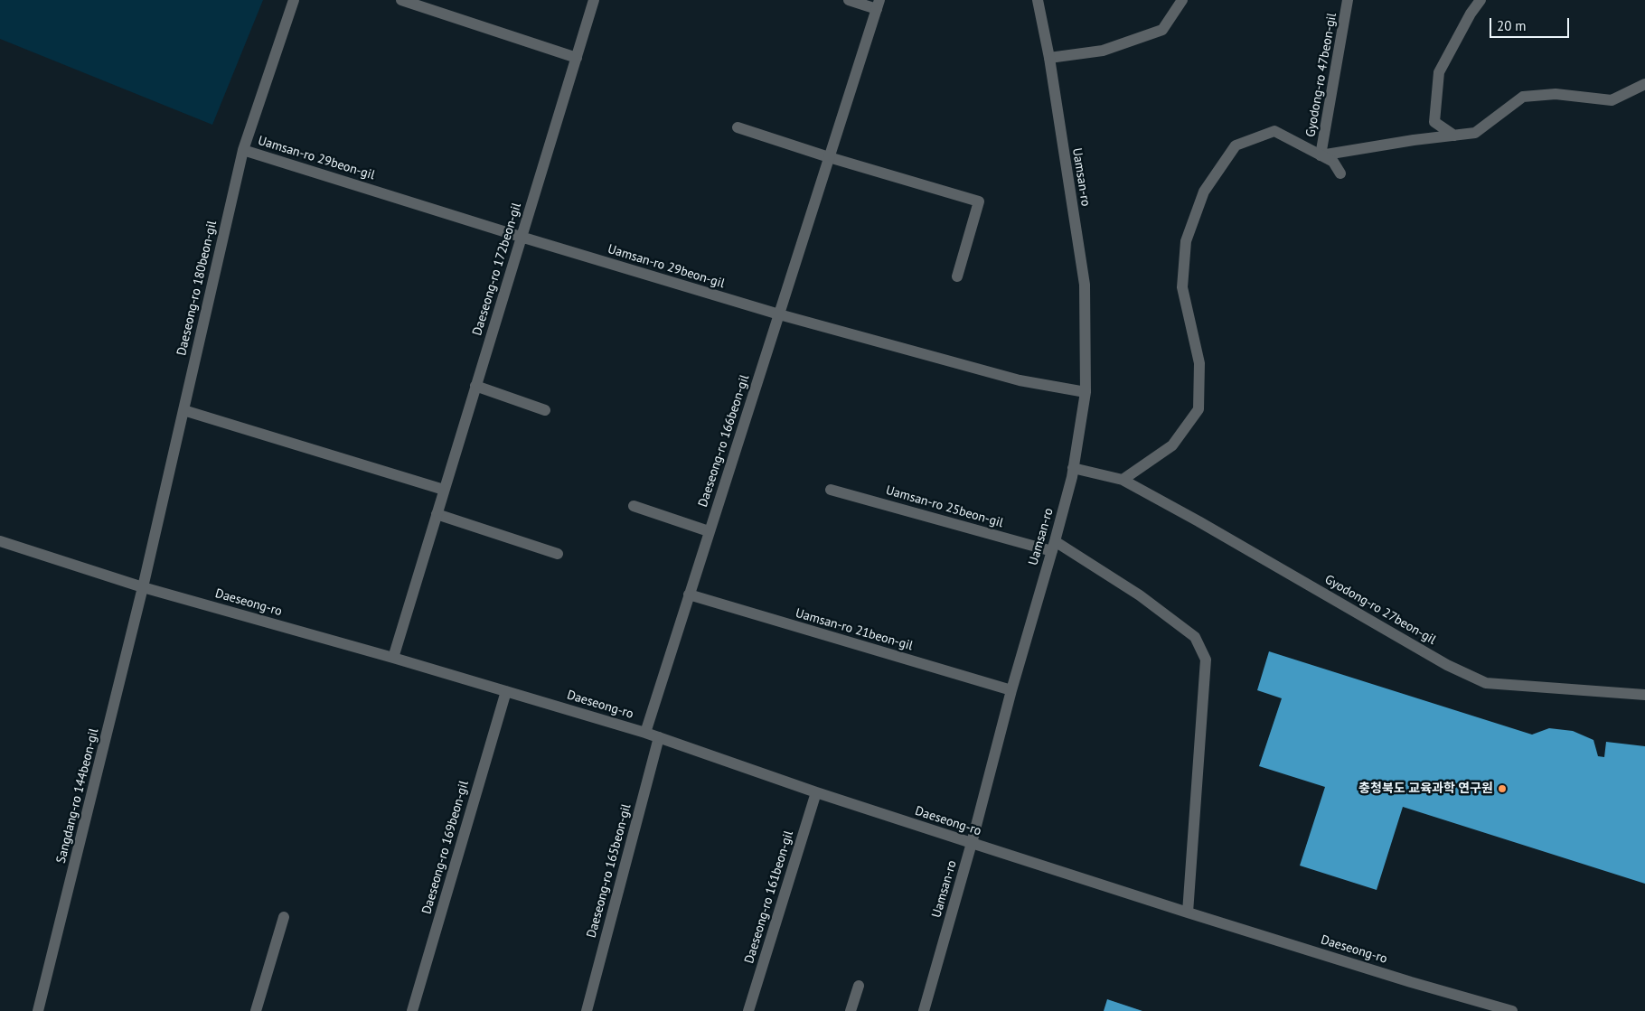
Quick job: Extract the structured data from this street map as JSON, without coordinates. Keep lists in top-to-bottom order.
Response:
{
  "streets": {
    "street": [
      "Gyodong-ro 47beon-gil",
      "Uamsan-ro 29beon-gil",
      "Uamsan-ro",
      "Daeseong-ro 172beon-gil",
      "Daeseong-ro 180beon-gil",
      "Daeseong-ro 166beon-gil",
      "Uamsan-ro 25beon-gil",
      "Daeseong-ro",
      "Gyodong-ro 27beon-gil",
      "Uamsan-ro 21beon-gil",
      "Sangdang-ro 144beon-gil",
      "Daeseong-ro 169beon-gil",
      "Daeseong-ro 165beon-gil",
      "Daeseong-ro 161beon-gil"
    ]
  },
  "crossings": [
    ["Gyodong-ro 47beon-gil", "Gyodong-ro 27beon-gil"],
    ["Uamsan-ro 29beon-gil", "Uamsan-ro"],
    ["Uamsan-ro 29beon-gil", "Daeseong-ro 172beon-gil"],
    ["Uamsan-ro 29beon-gil", "Daeseong-ro 180beon-gil"],
    ["Uamsan-ro 29beon-gil", "Daeseong-ro 166beon-gil"],
    ["Uamsan-ro", "Uamsan-ro 25beon-gil"],
    ["Uamsan-ro", "Daeseong-ro"],
    ["Uamsan-ro", "Uamsan-ro 21beon-gil"],
    ["Daeseong-ro 172beon-gil", "Daeseong-ro"],
    ["Daeseong-ro 180beon-gil", "Daeseong-ro"],
    ["Daeseong-ro 180beon-gil", "Sangdang-ro 144beon-gil"],
    ["Daeseong-ro 166beon-gil", "Daeseong-ro"],
    ["Daeseong-ro 166beon-gil", "Uamsan-ro 21beon-gil"],
    ["Daeseong-ro", "Sangdang-ro 144beon-gil"],
    ["Daeseong-ro", "Daeseong-ro 169beon-gil"],
    ["Daeseong-ro", "Daeseong-ro 165beon-gil"],
    ["Daeseong-ro", "Daeseong-ro 161beon-gil"]
  ],
  "places": ["충청북도 교육과학 연구원"],
  "scale_bar": "20 m"
}
